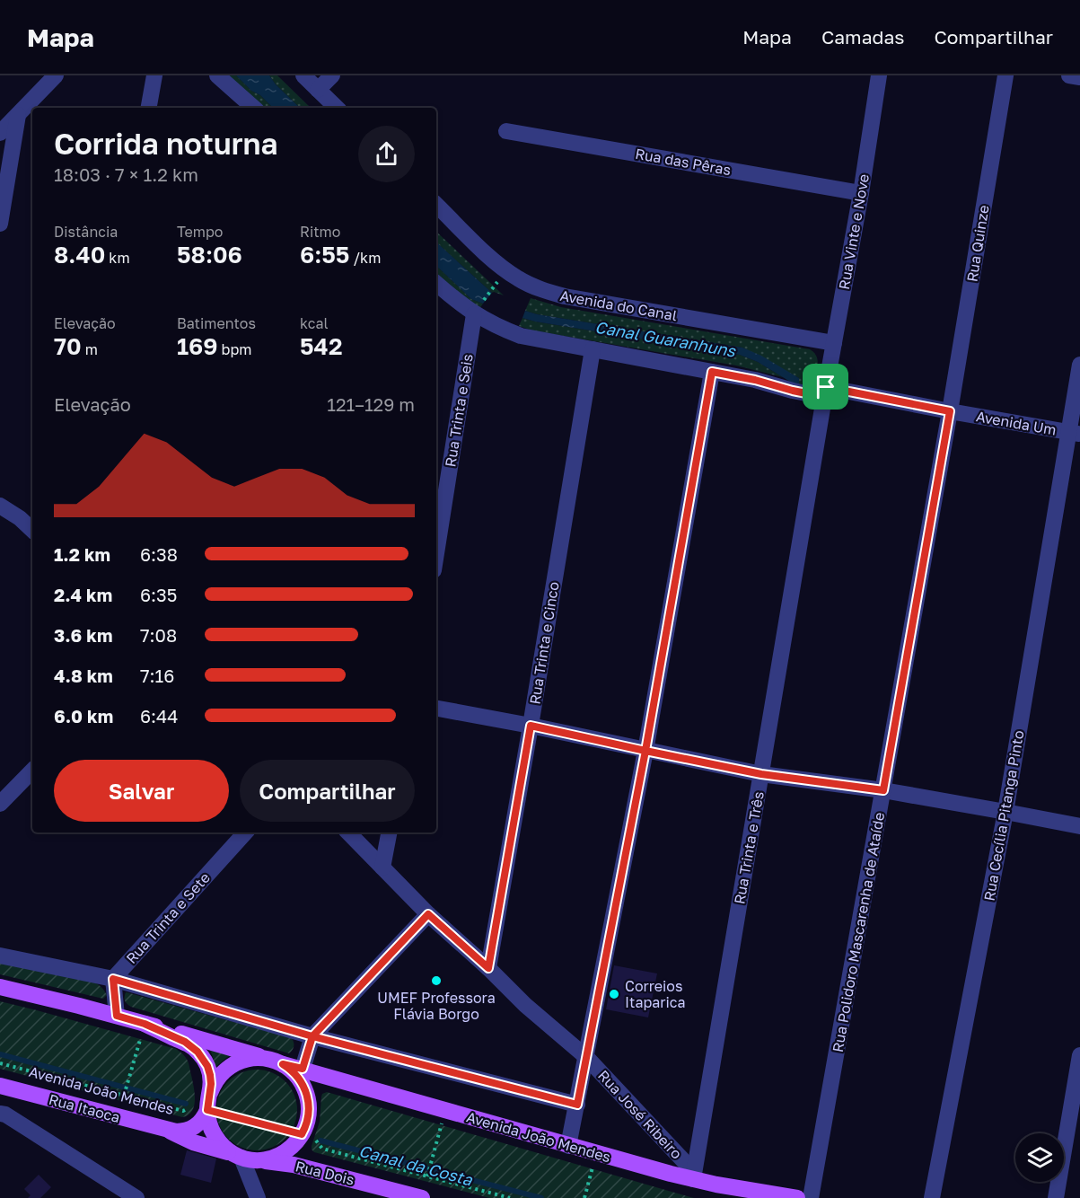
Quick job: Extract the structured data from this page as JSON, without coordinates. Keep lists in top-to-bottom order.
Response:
{
  "streets": {
    "main road": ["Avenida João Mendes", "Rua Itaoca", "Rua Dois"],
    "street": [
      "Rua das Pêras",
      "Rua Vinte e Nove",
      "Rua Quinze",
      "Avenida do Canal",
      "Rua Trinta e Seis",
      "Avenida Um",
      "Rua Trinta e Cinco",
      "Rua Cecília Pitanga Pinto",
      "Rua Trinta e Três",
      "Rua Trinta e Sete",
      "Rua Polidoro Mascarenha de Ataíde",
      "Rua José Ribeiro"
    ]
  },
  "crossings": [
    ["Rua das Pêras", "Rua Vinte e Nove"],
    ["Rua Vinte e Nove", "Avenida do Canal"],
    ["Rua Vinte e Nove", "Avenida Um"],
    ["Rua Vinte e Nove", "Rua Trinta e Três"],
    ["Rua Quinze", "Avenida Um"],
    ["Rua Quinze", "Rua Polidoro Mascarenha de Ataíde"],
    ["Avenida Um", "Rua Cecília Pitanga Pinto"],
    ["Avenida Um", "Rua Trinta e Três"],
    ["Avenida Um", "Rua Polidoro Mascarenha de Ataíde"],
    ["Rua Trinta e Cinco", "Rua José Ribeiro"],
    ["Rua Trinta e Três", "Avenida João Mendes"],
    ["Rua Trinta e Três", "Rua José Ribeiro"],
    ["Avenida João Mendes", "Rua José Ribeiro"]
  ],
  "water": ["Canal Guaranhuns", "Canal da Costa"],
  "places": ["UMEF Professora Flávia Borgo", "Correios Itaparica"],
  "page": {
    "header": "Mapa",
    "nav": ["Mapa", "Camadas", "Compartilhar"],
    "heading": ["Corrida noturna", "18:03 · 7 × 1.2 km"],
    "stats": [
      ["Distância", "8.40 km"],
      ["Tempo", "58:06"],
      ["Ritmo", "6:55 /km"],
      ["Elevação", "70 m"],
      ["Batimentos", "169 bpm"],
      ["kcal", "542"]
    ],
    "chart": ["Elevação", "121–129 m"],
    "list": [
      {
        "name": "1.2 km",
        "note": "6:38"
      },
      {
        "name": "2.4 km",
        "note": "6:35"
      },
      {
        "name": "3.6 km",
        "note": "7:08"
      },
      {
        "name": "4.8 km",
        "note": "7:16"
      },
      {
        "name": "6.0 km",
        "note": "6:44"
      }
    ],
    "buttons": ["Salvar", "Compartilhar"]
  }
}
